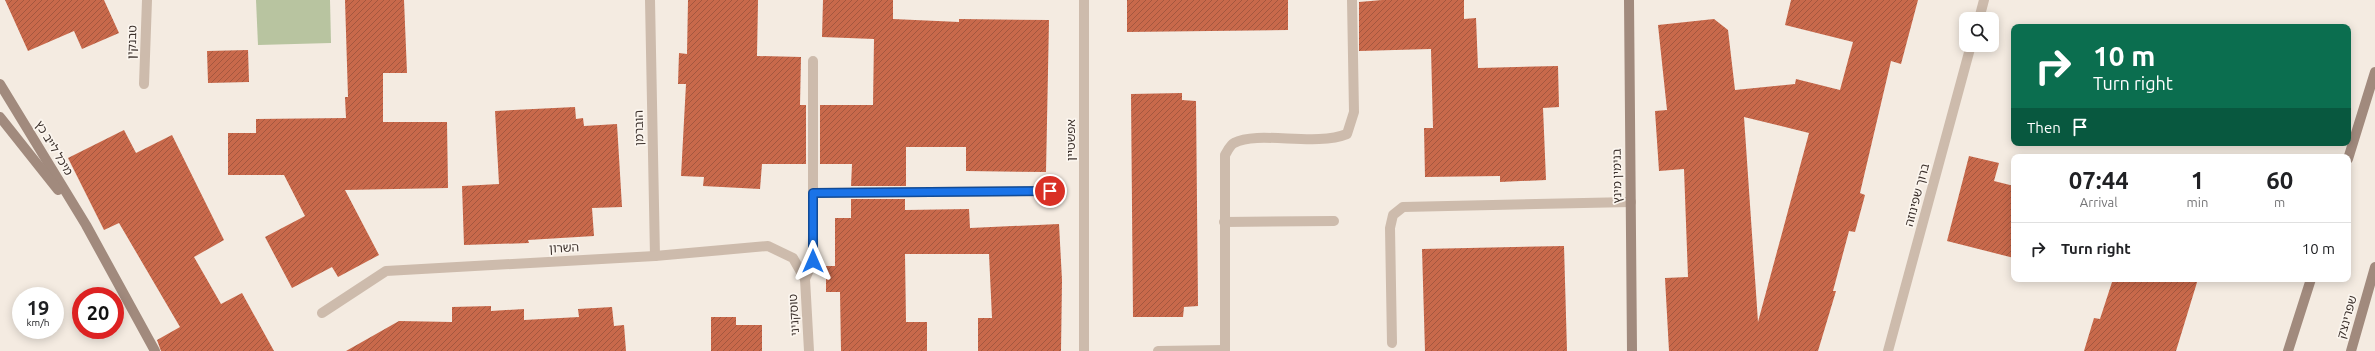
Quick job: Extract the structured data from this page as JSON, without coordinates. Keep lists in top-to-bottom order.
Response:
{
  "streets": {
    "street": [
      "טבנקין",
      "הוברמן",
      "אפשטיין",
      "מיכל לייב כץ",
      "בנימין מינץ",
      "ברוך שפינוזה",
      "השרון",
      "טוסקניני",
      "שפרינצק"
    ]
  },
  "crossings": [
    ["הוברמן", "השרון"],
    ["השרון", "טוסקניני"]
  ],
  "page": {
    "turn": ["10 m", "Turn right"],
    "then": "Then",
    "eta": [
      "07:44",
      "Arrival",
      "1",
      "min",
      "60",
      "m"
    ],
    "list": [
      {
        "name": "Turn right",
        "value": "10 m"
      }
    ],
    "speed": "19 km/h",
    "limit": "20"
  }
}
